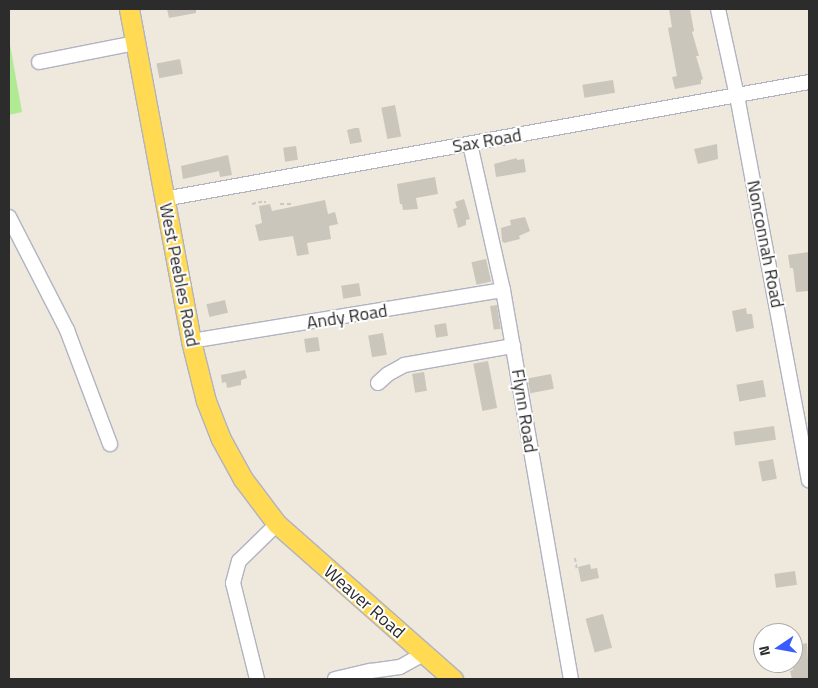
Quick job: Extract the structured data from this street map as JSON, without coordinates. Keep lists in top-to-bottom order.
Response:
{
  "streets": {
    "main road": ["West Peebles Road", "Weaver Road"],
    "street": [
      "Sax Road",
      "Nonconnah Road",
      "Andy Road",
      "Flynn Road"
    ]
  },
  "crossings": [
    ["Sax Road", "Nonconnah Road"],
    ["Sax Road", "West Peebles Road"],
    ["Sax Road", "Flynn Road"],
    ["West Peebles Road", "Andy Road"],
    ["West Peebles Road", "Weaver Road"],
    ["Andy Road", "Flynn Road"]
  ],
  "north": "left"
}
